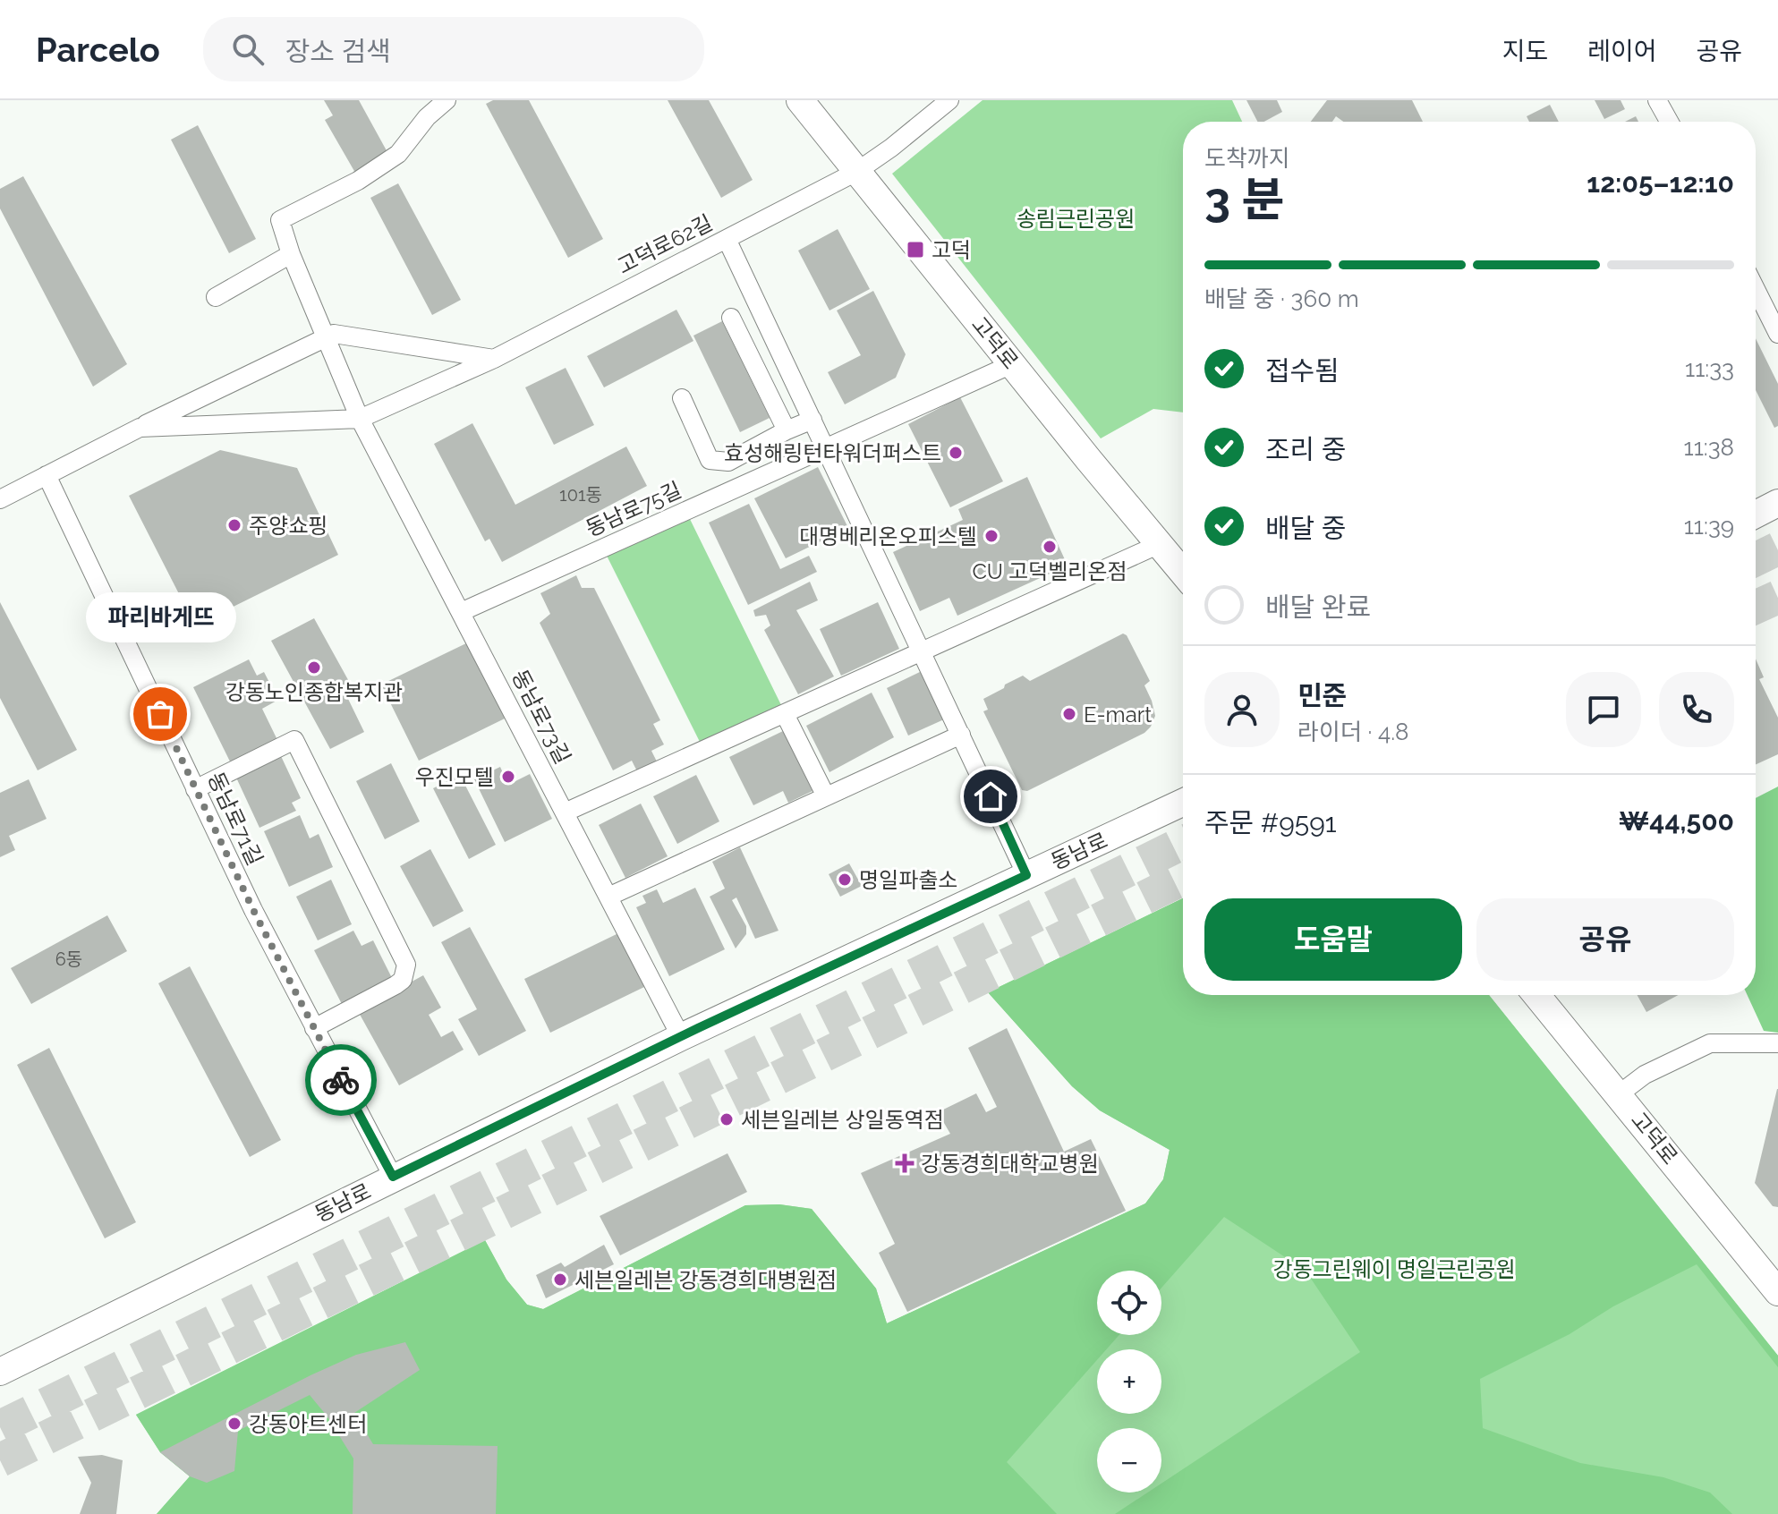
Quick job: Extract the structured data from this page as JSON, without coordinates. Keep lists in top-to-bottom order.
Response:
{
  "streets": {
    "main road": ["고덕로", "동남로"],
    "street": [
      "고덕로62길",
      "동남로75길",
      "동남로73길",
      "동남로71길"
    ]
  },
  "crossings": [
    ["고덕로62길", "고덕로"],
    ["고덕로62길", "동남로73길"],
    ["고덕로62길", "동남로71길"],
    ["고덕로", "동남로75길"],
    ["동남로75길", "동남로73길"],
    ["동남로73길", "동남로"],
    ["동남로71길", "동남로"]
  ],
  "parks": ["송림근린공원", "강동그린웨이 명일근린공원"],
  "places": {
    "transit": ["고덕"],
    "other": [
      "효성해링턴타워더퍼스트",
      "주양쇼핑",
      "대명베리온오피스텔",
      "CU 고덕벨리온점",
      "강동노인종합복지관",
      "파리바게뜨",
      "E-mart",
      "우진모텔",
      "명일파출소",
      "세븐일레븐 상일동역점",
      "세븐일레븐 강동경희대병원점",
      "강동아트센터"
    ],
    "health": ["강동경희대학교병원"]
  },
  "house_numbers": ["101동", "6동"],
  "page": {
    "header": "Parcelo",
    "search": "장소 검색",
    "nav": ["지도", "레이어", "공유"],
    "heading": ["3 분", "도착까지", "12:05–12:10"],
    "panel": [
      "민준",
      "라이더 · 4.8",
      "주문 #9591",
      "₩44,500"
    ],
    "bar": "배달 중 · 360 m",
    "list": [
      ["접수됨", "11:33"],
      ["조리 중", "11:38"],
      ["배달 중", "11:39"],
      "배달 완료"
    ],
    "bubble": "파리바게뜨",
    "buttons": ["도움말", "공유"],
    "map_buttons": ["+", "−"]
  }
}
